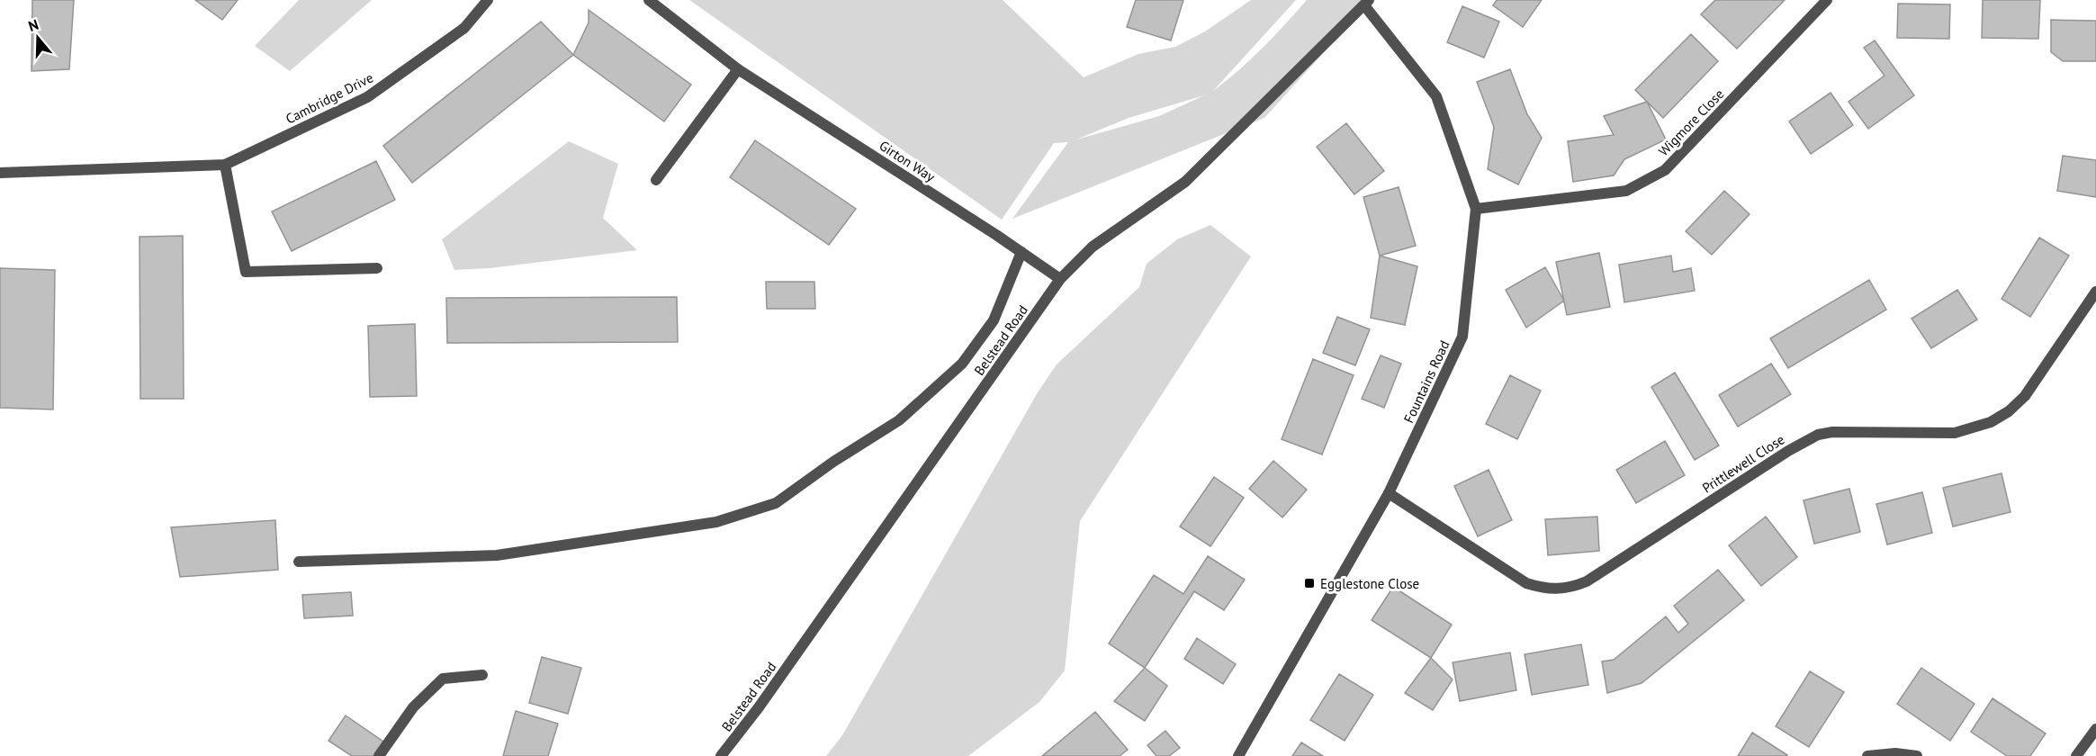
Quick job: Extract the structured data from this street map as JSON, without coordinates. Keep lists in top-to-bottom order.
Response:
{
  "streets": {
    "street": [
      "Cambridge Drive",
      "Wigmore Close",
      "Girton Way",
      "Belstead Road",
      "Fountains Road",
      "Prittlewell Close"
    ]
  },
  "crossings": [
    ["Wigmore Close", "Fountains Road"],
    ["Girton Way", "Belstead Road"],
    ["Belstead Road", "Fountains Road"],
    ["Fountains Road", "Prittlewell Close"]
  ],
  "places": {
    "transit": ["Egglestone Close"]
  },
  "north": "top"
}
